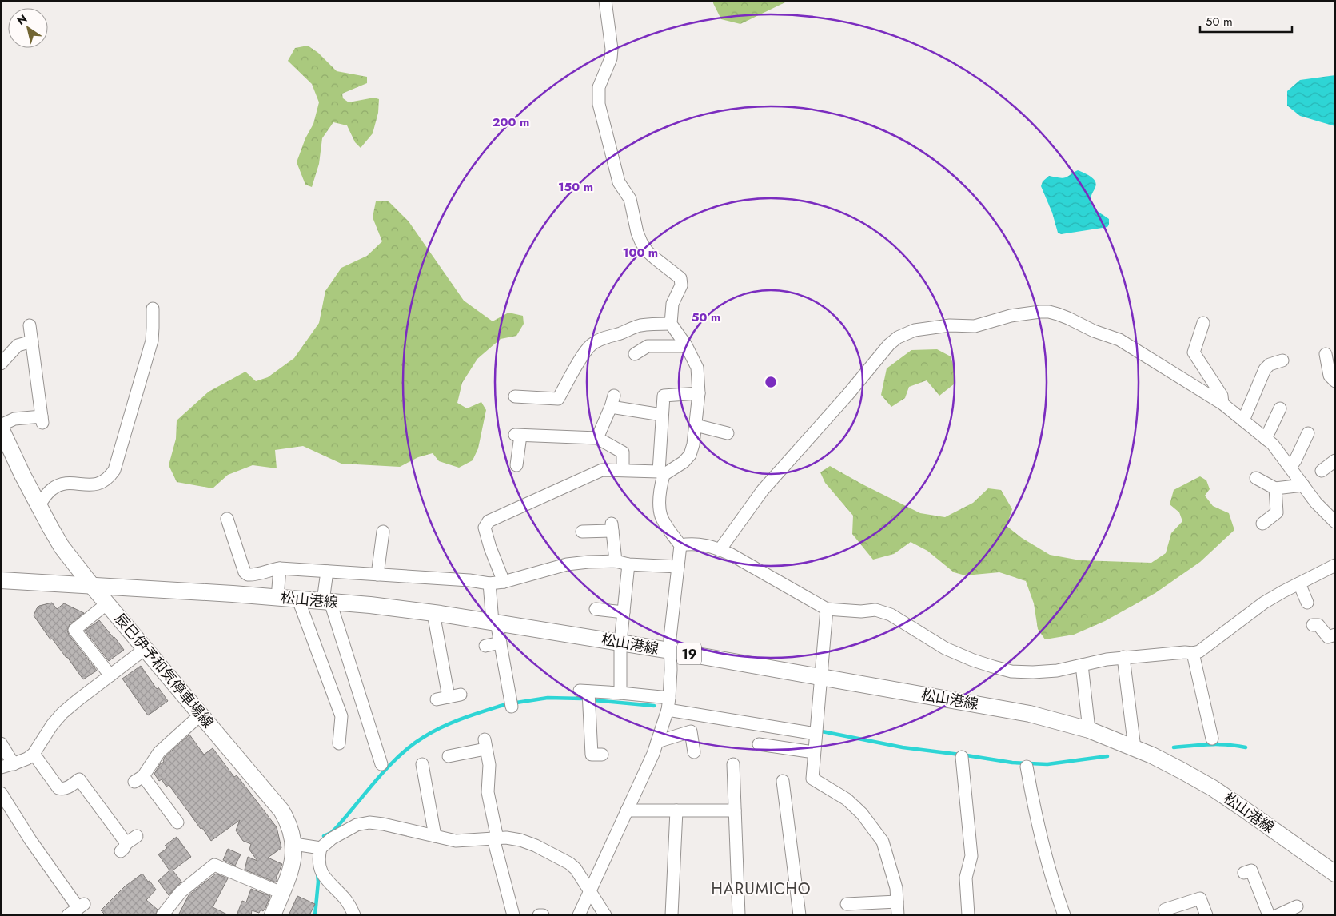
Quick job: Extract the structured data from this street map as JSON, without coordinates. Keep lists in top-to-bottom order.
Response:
{
  "streets": {
    "main road": ["松山港線", "19", "辰巳伊予和気停車場線"]
  },
  "crossings": [
    ["松山港線", "辰巳伊予和気停車場線"]
  ],
  "districts": ["HARUMICHO"],
  "scale_bar": "50 m",
  "north": "top left",
  "rings": [
    "200 m",
    "150 m",
    "100 m",
    "50 m"
  ]
}
